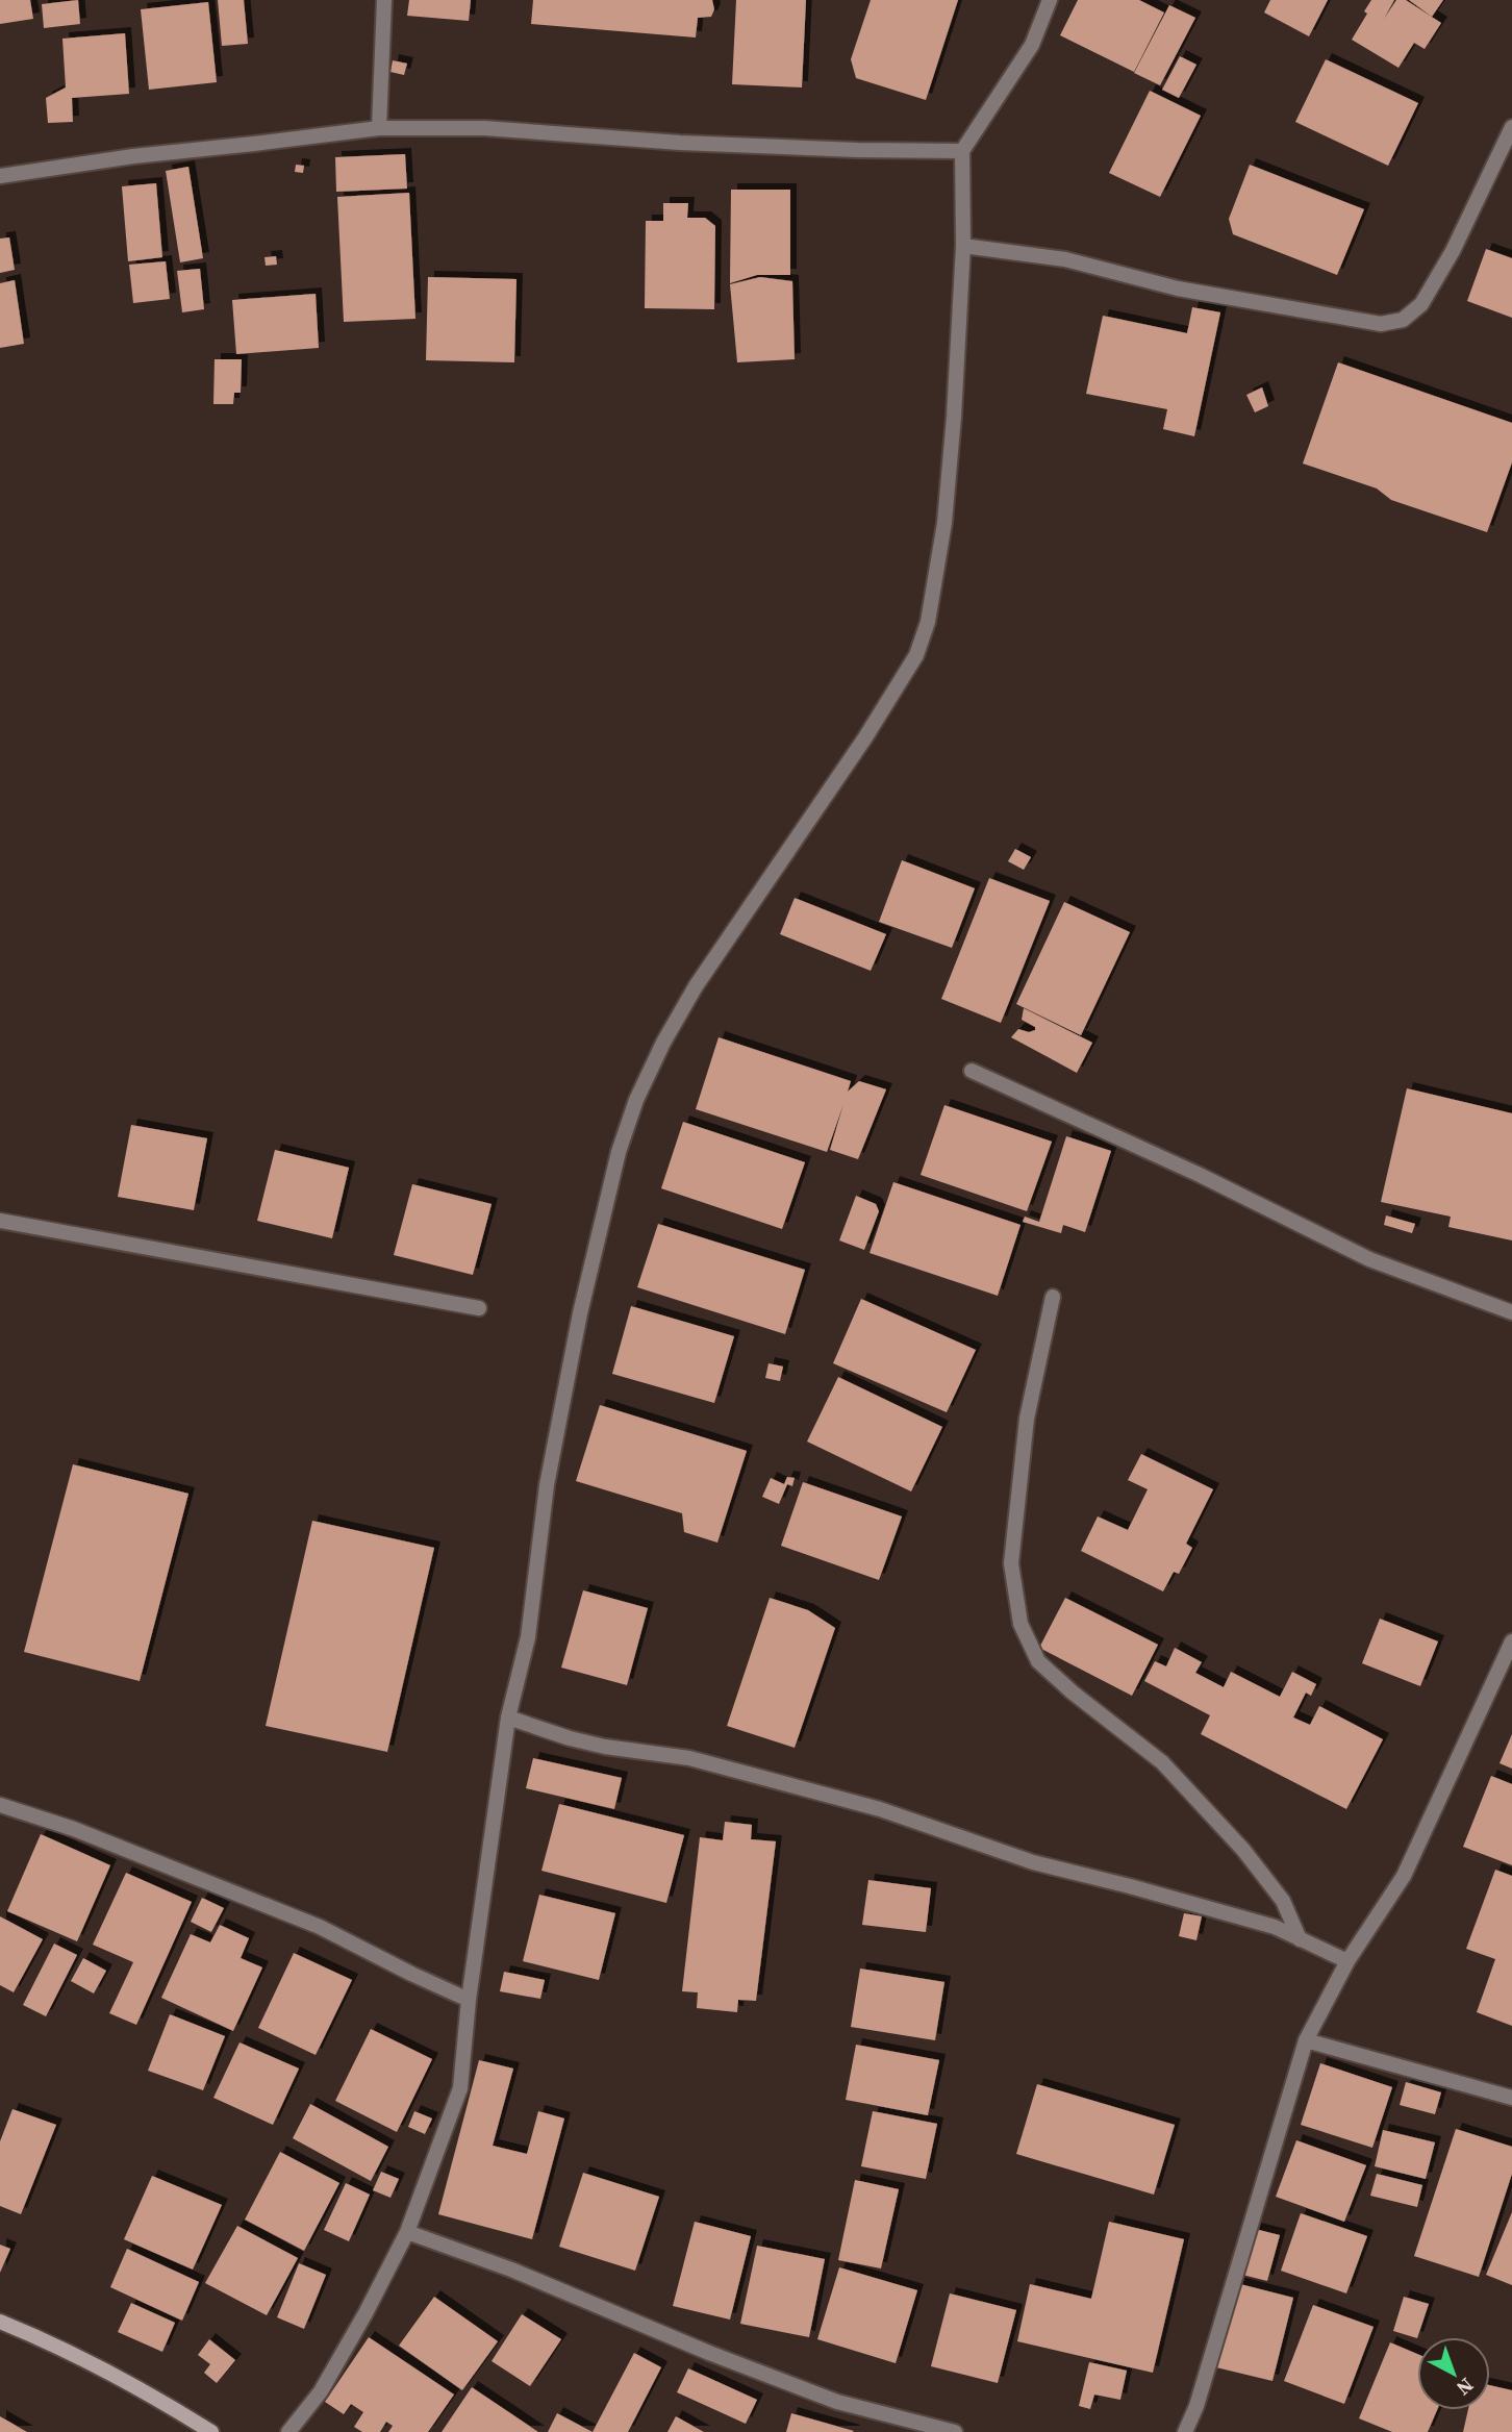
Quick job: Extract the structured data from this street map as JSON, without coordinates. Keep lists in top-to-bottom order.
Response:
{
  "north": "bottom right"
}
